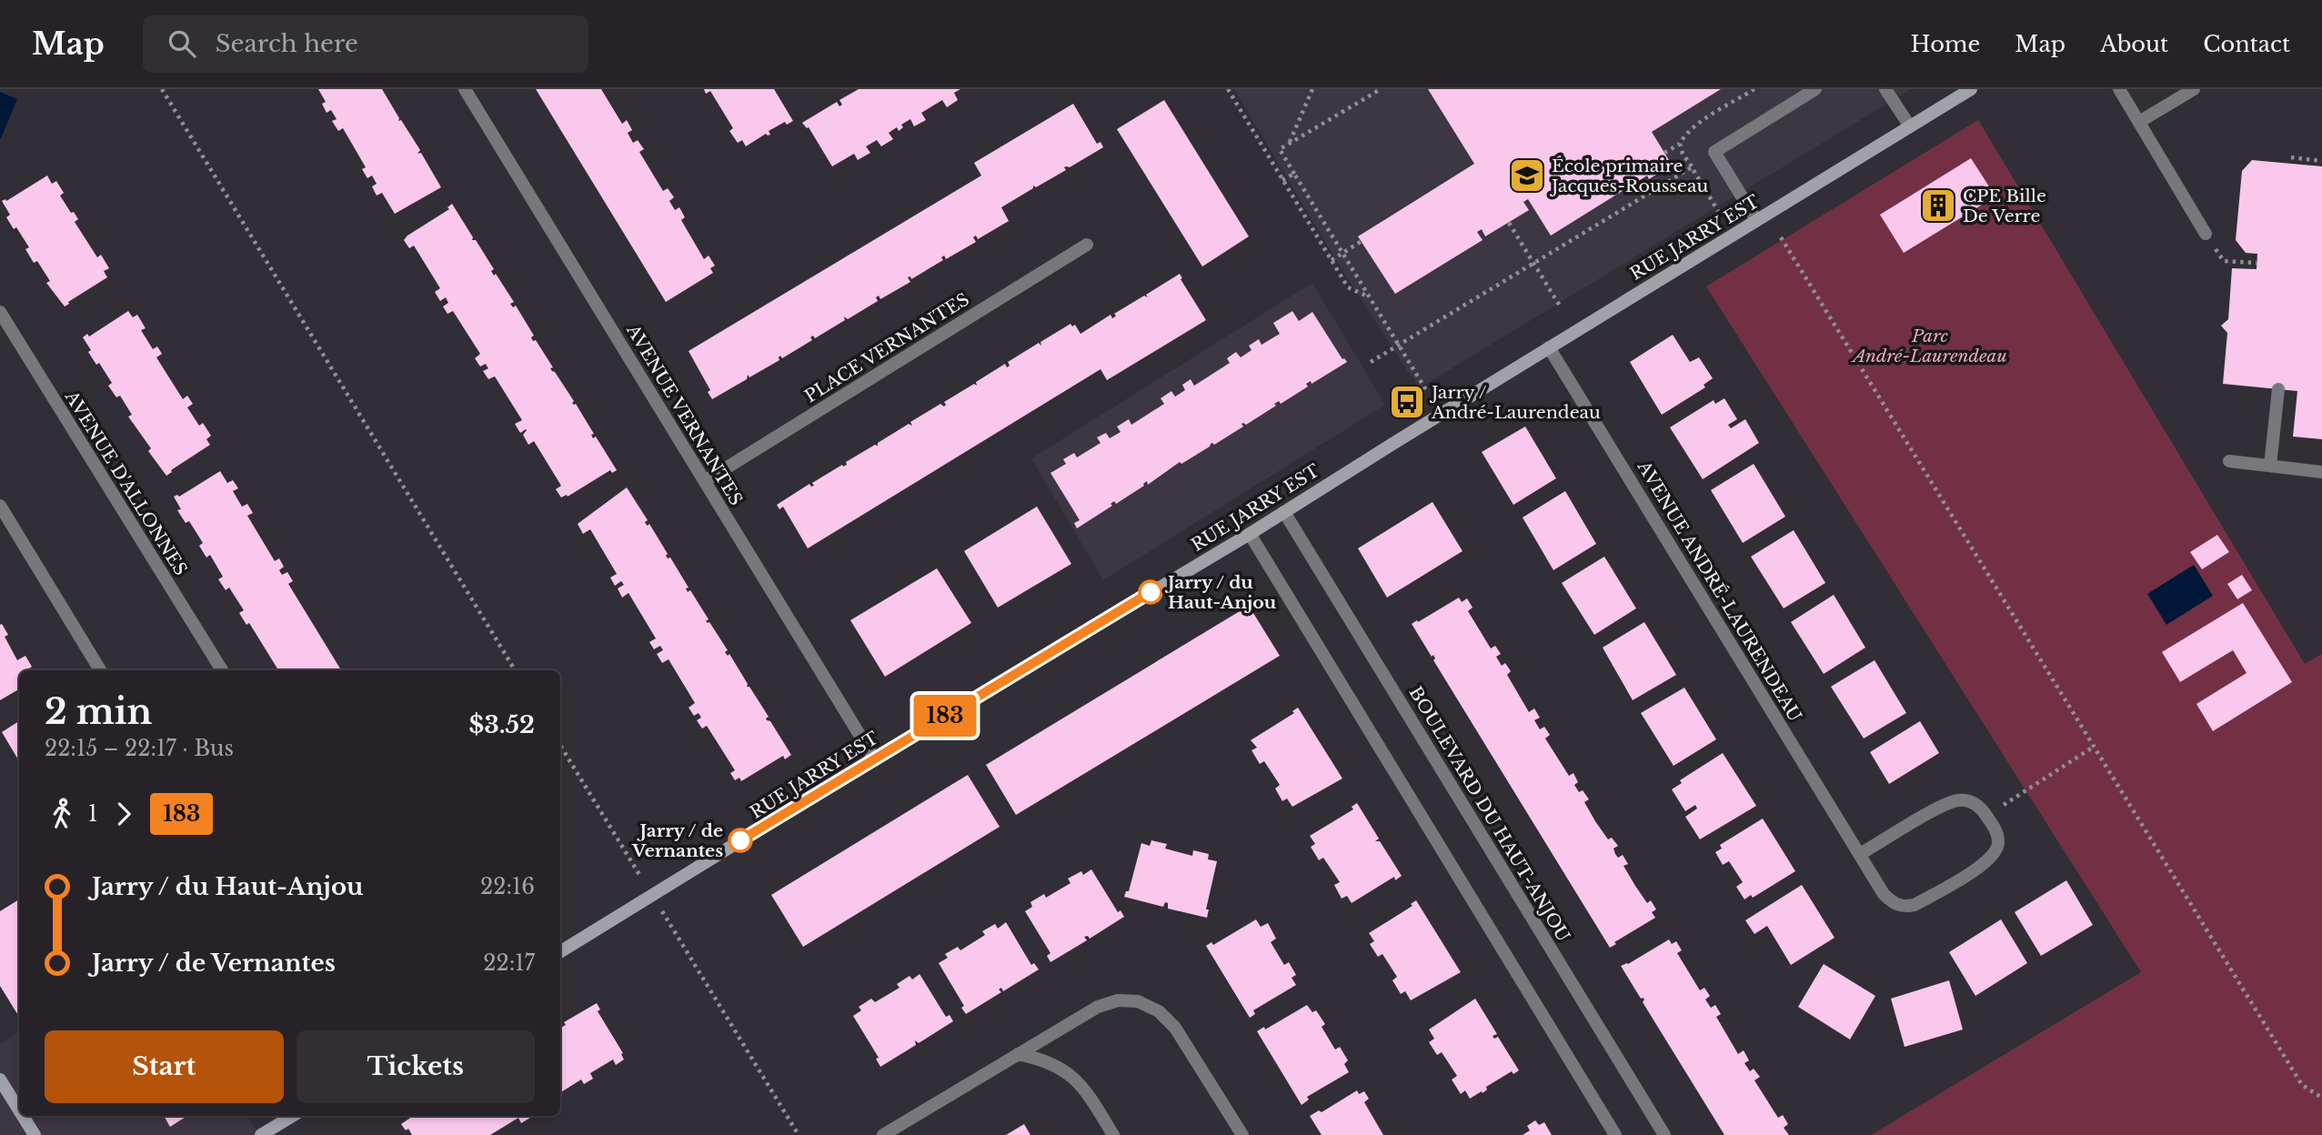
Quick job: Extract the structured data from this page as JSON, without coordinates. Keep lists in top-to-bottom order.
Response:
{
  "streets": {
    "street": [
      "RUE JARRY EST",
      "PLACE VERNANTES",
      "AVENUE VERNANTES",
      "AVENUE D'ALLONNES",
      "AVENUE ANDRÉ-LAURENDEAU",
      "BOULEVARD DU HAUT-ANJOU"
    ]
  },
  "crossings": [
    ["RUE JARRY EST", "AVENUE VERNANTES"],
    ["RUE JARRY EST", "AVENUE ANDRÉ-LAURENDEAU"],
    ["RUE JARRY EST", "BOULEVARD DU HAUT-ANJOU"],
    ["PLACE VERNANTES", "AVENUE VERNANTES"]
  ],
  "parks": ["Parc André-Laurendeau"],
  "places": {
    "school or university": ["École primaire Jacques-Rousseau"],
    "building": ["CPE Bille De Verre"],
    "bus stop": ["Jarry / André-Laurendeau"],
    "other": ["Jarry / du Haut-Anjou", "Jarry / de Vernantes"]
  },
  "lines": ["bus line 183"],
  "page": {
    "header": "Map",
    "search": "Search here",
    "nav": [
      "Home",
      "Map",
      "About",
      "Contact"
    ],
    "on_map": "183",
    "heading": ["2 min", "22:15 – 22:17 · Bus", "$3.52"],
    "legs": ["1", "183"],
    "list": [
      {
        "name": "Jarry / du Haut-Anjou",
        "value": "22:16"
      },
      {
        "name": "Jarry / de Vernantes",
        "value": "22:17"
      }
    ],
    "buttons": ["Start", "Tickets"]
  }
}
